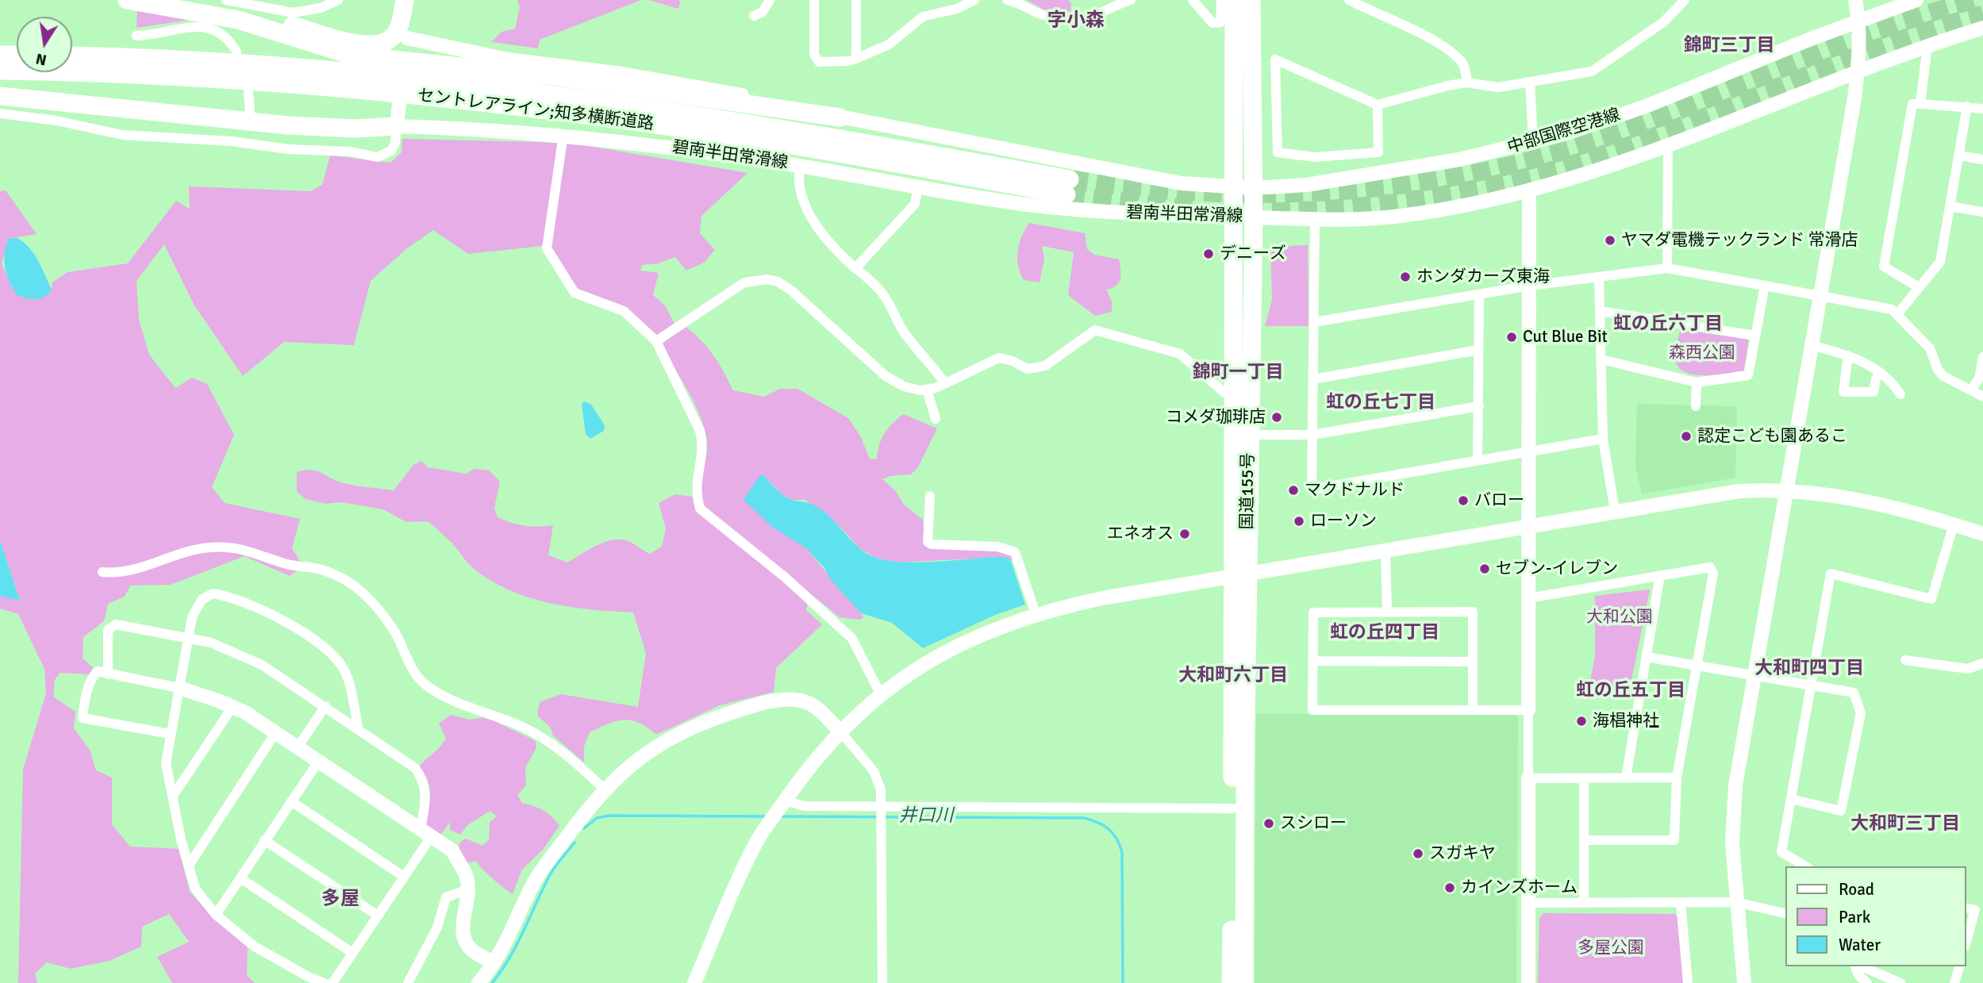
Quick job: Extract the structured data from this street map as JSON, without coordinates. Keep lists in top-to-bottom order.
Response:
{
  "streets": {
    "highway": ["セントレアライン;知多横断道路", "国道155号"],
    "street": ["中部国際空港線", "碧南半田常滑線"]
  },
  "crossings": [
    ["中部国際空港線", "碧南半田常滑線"],
    ["中部国際空港線", "国道155号"],
    ["碧南半田常滑線", "国道155号"]
  ],
  "districts": [
    "字小森",
    "錦町三丁目",
    "虹の丘六丁目",
    "錦町一丁目",
    "虹の丘七丁目",
    "虹の丘四丁目",
    "大和町四丁目",
    "大和町六丁目",
    "虹の丘五丁目",
    "大和町三丁目",
    "多屋"
  ],
  "water": ["井口川"],
  "parks": ["森西公園", "大和公園", "多屋公園"],
  "places": [
    "ヤマダ電機テックランド 常滑店",
    "デニーズ",
    "ホンダカーズ東海",
    "Cut Blue Bit",
    "コメダ珈琲店",
    "認定こども園あるこ",
    "マクドナルド",
    "バロー",
    "ローソン",
    "エネオス",
    "セブン-イレブン",
    "海椙神社",
    "スシロー",
    "スガキヤ",
    "カインズホーム"
  ],
  "legend": ["Road", "Park", "Water"],
  "north": "bottom"
}
